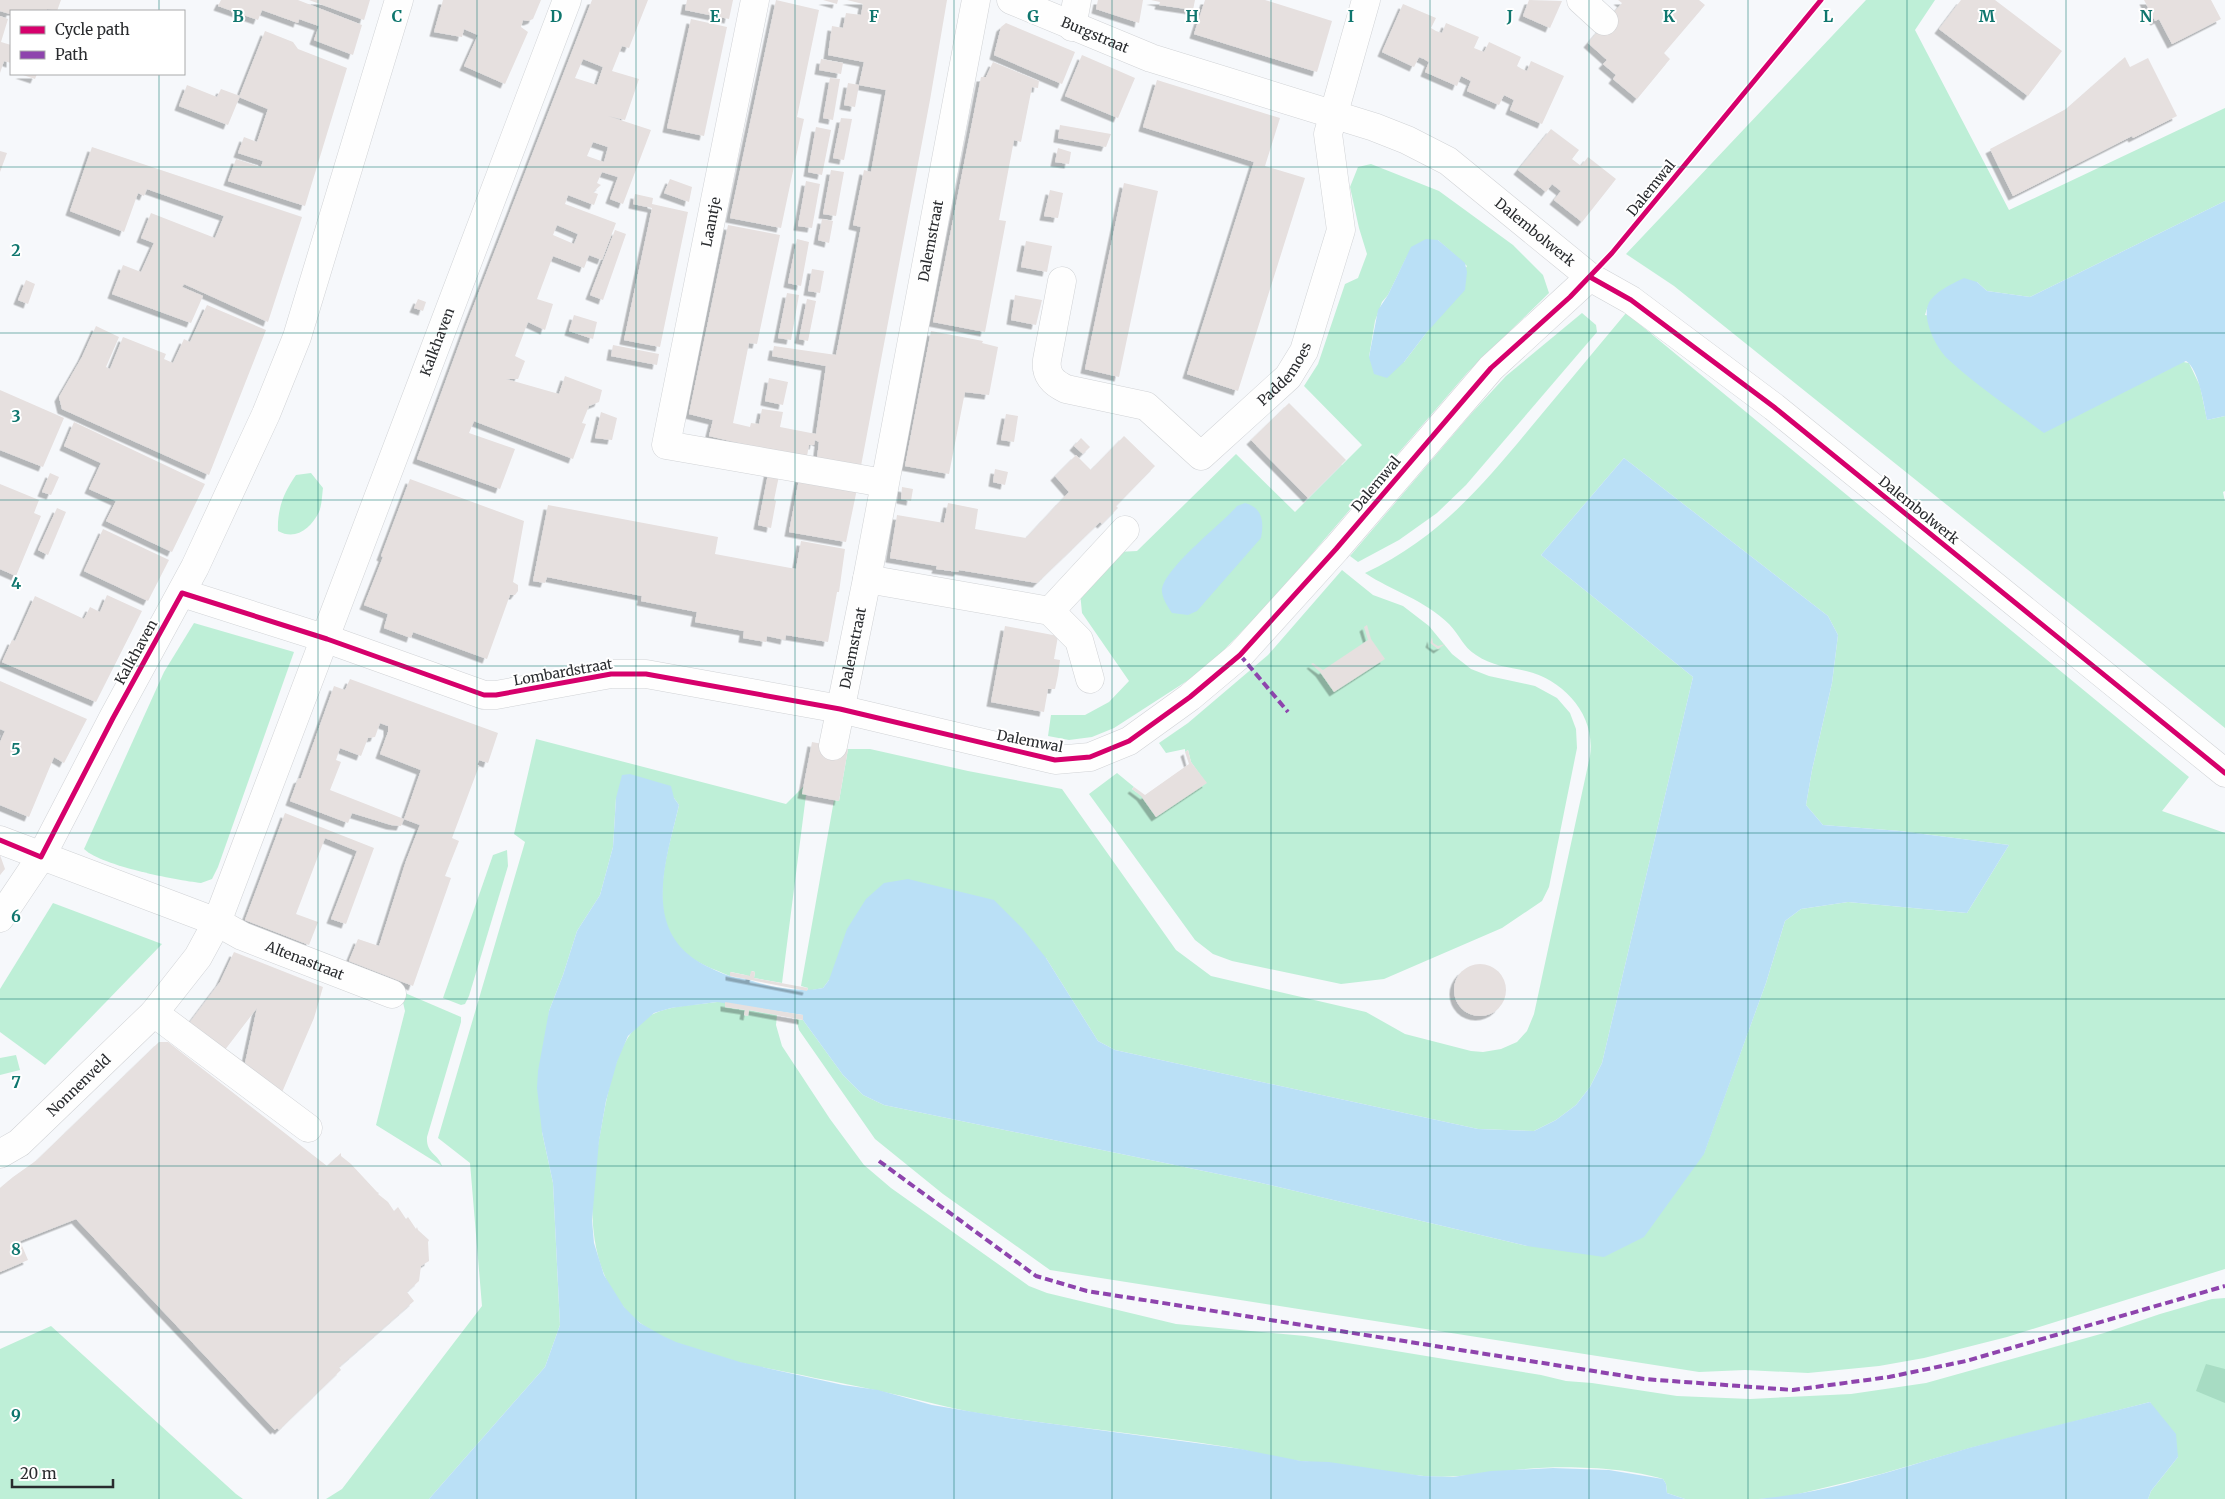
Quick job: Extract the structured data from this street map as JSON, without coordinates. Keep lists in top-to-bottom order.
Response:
{
  "streets": {
    "street": [
      "Burgstraat",
      "Dalemwal",
      "Laantje",
      "Dalembolwerk",
      "Dalemstraat",
      "Kalkhaven",
      "Paddemoes",
      "Lombardstraat",
      "Altenastraat",
      "Nonnenveld"
    ]
  },
  "crossings": [
    ["Burgstraat", "Dalembolwerk"],
    ["Dalemwal", "Dalembolwerk"],
    ["Dalemwal", "Dalemstraat"],
    ["Dalemwal", "Lombardstraat"],
    ["Laantje", "Dalemstraat"],
    ["Dalembolwerk", "Paddemoes"],
    ["Dalemstraat", "Lombardstraat"],
    ["Kalkhaven", "Lombardstraat"],
    ["Kalkhaven", "Altenastraat"],
    ["Kalkhaven", "Nonnenveld"],
    ["Altenastraat", "Nonnenveld"]
  ],
  "legend": ["Cycle path", "Path"],
  "scale_bar": "20 m",
  "grid": {
    "columns": [
      "B",
      "C",
      "D",
      "E",
      "F",
      "G",
      "H",
      "I",
      "J",
      "K",
      "L",
      "M",
      "N"
    ],
    "rows": [
      "2",
      "3",
      "4",
      "5",
      "6",
      "7",
      "8",
      "9"
    ]
  }
}
